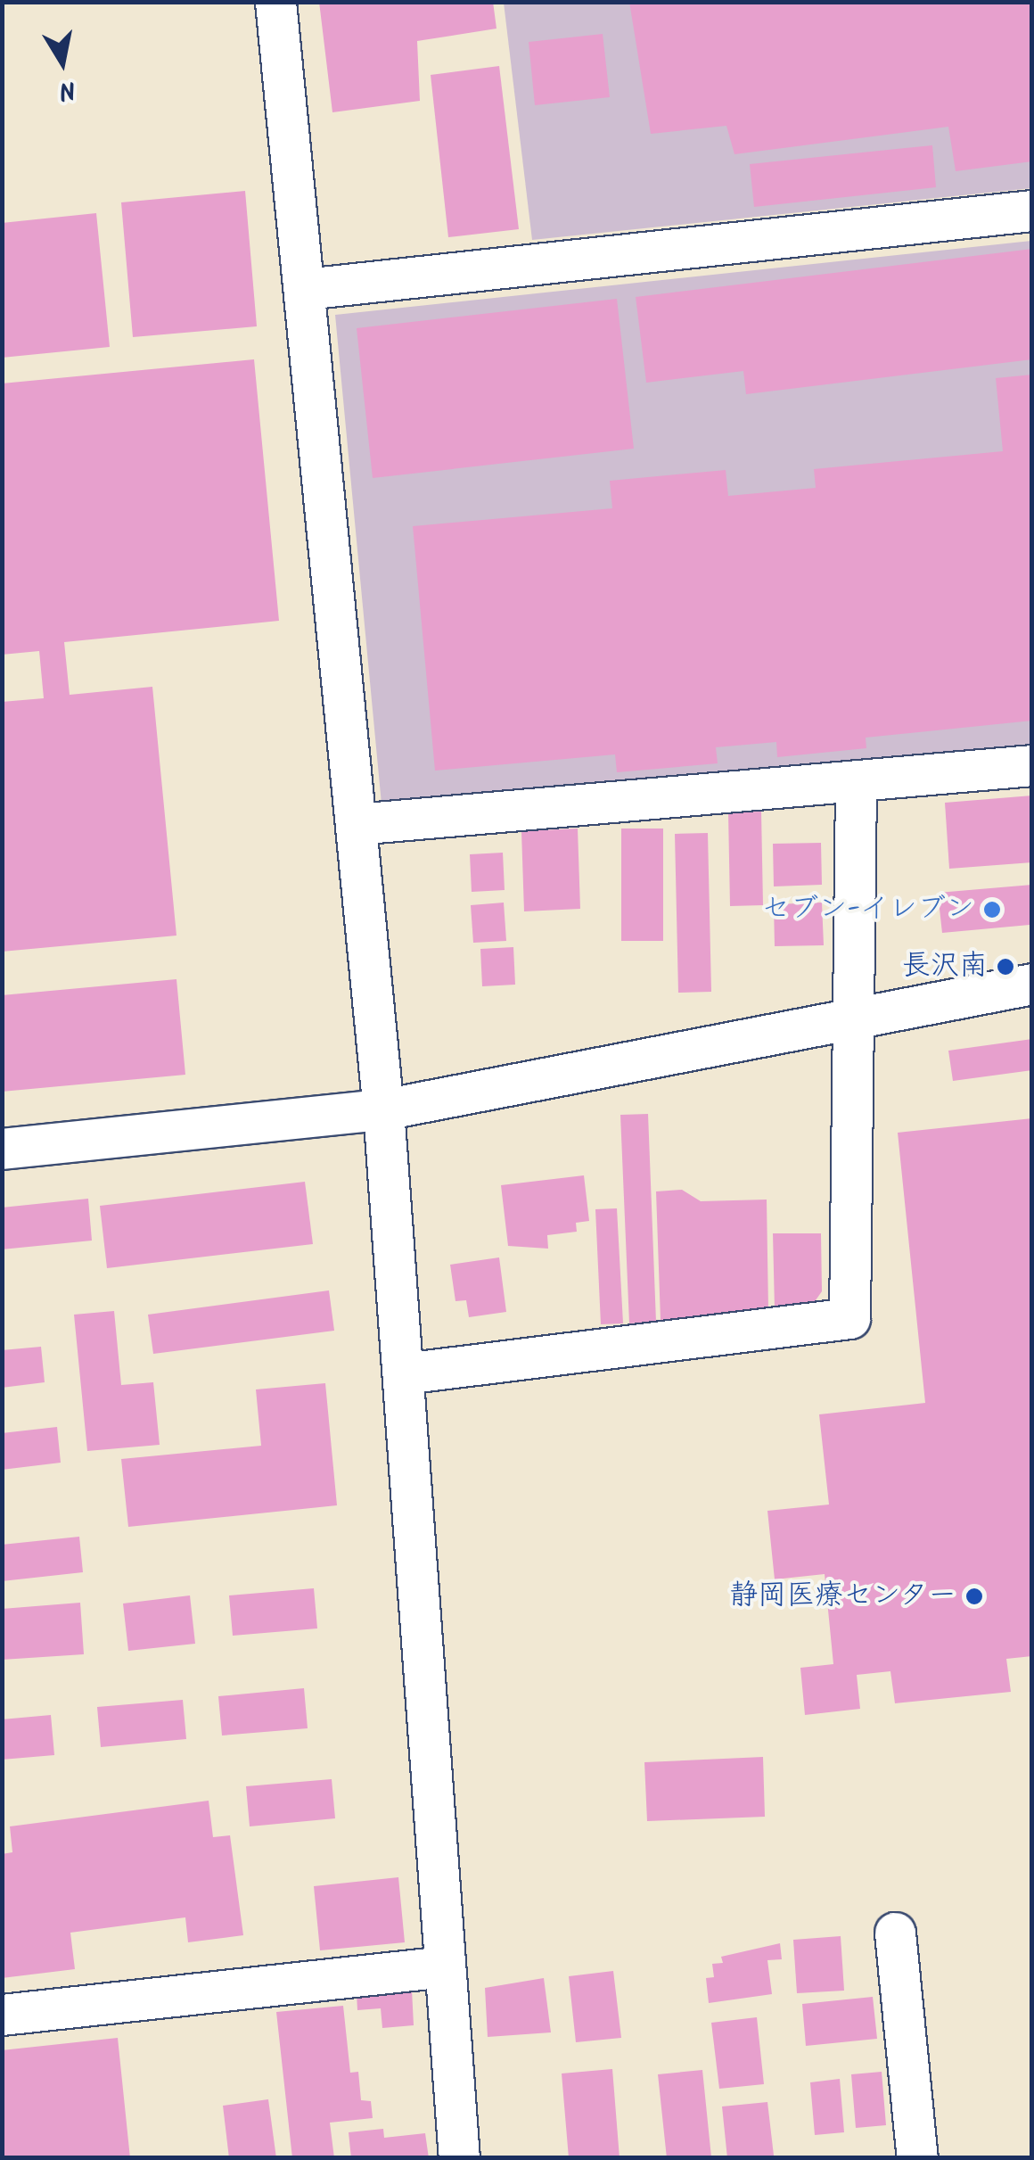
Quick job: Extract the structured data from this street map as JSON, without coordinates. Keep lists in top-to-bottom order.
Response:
{
  "places": ["セブン-イレブン", "長沢南", "静岡医療センター"],
  "north": "bottom"
}
